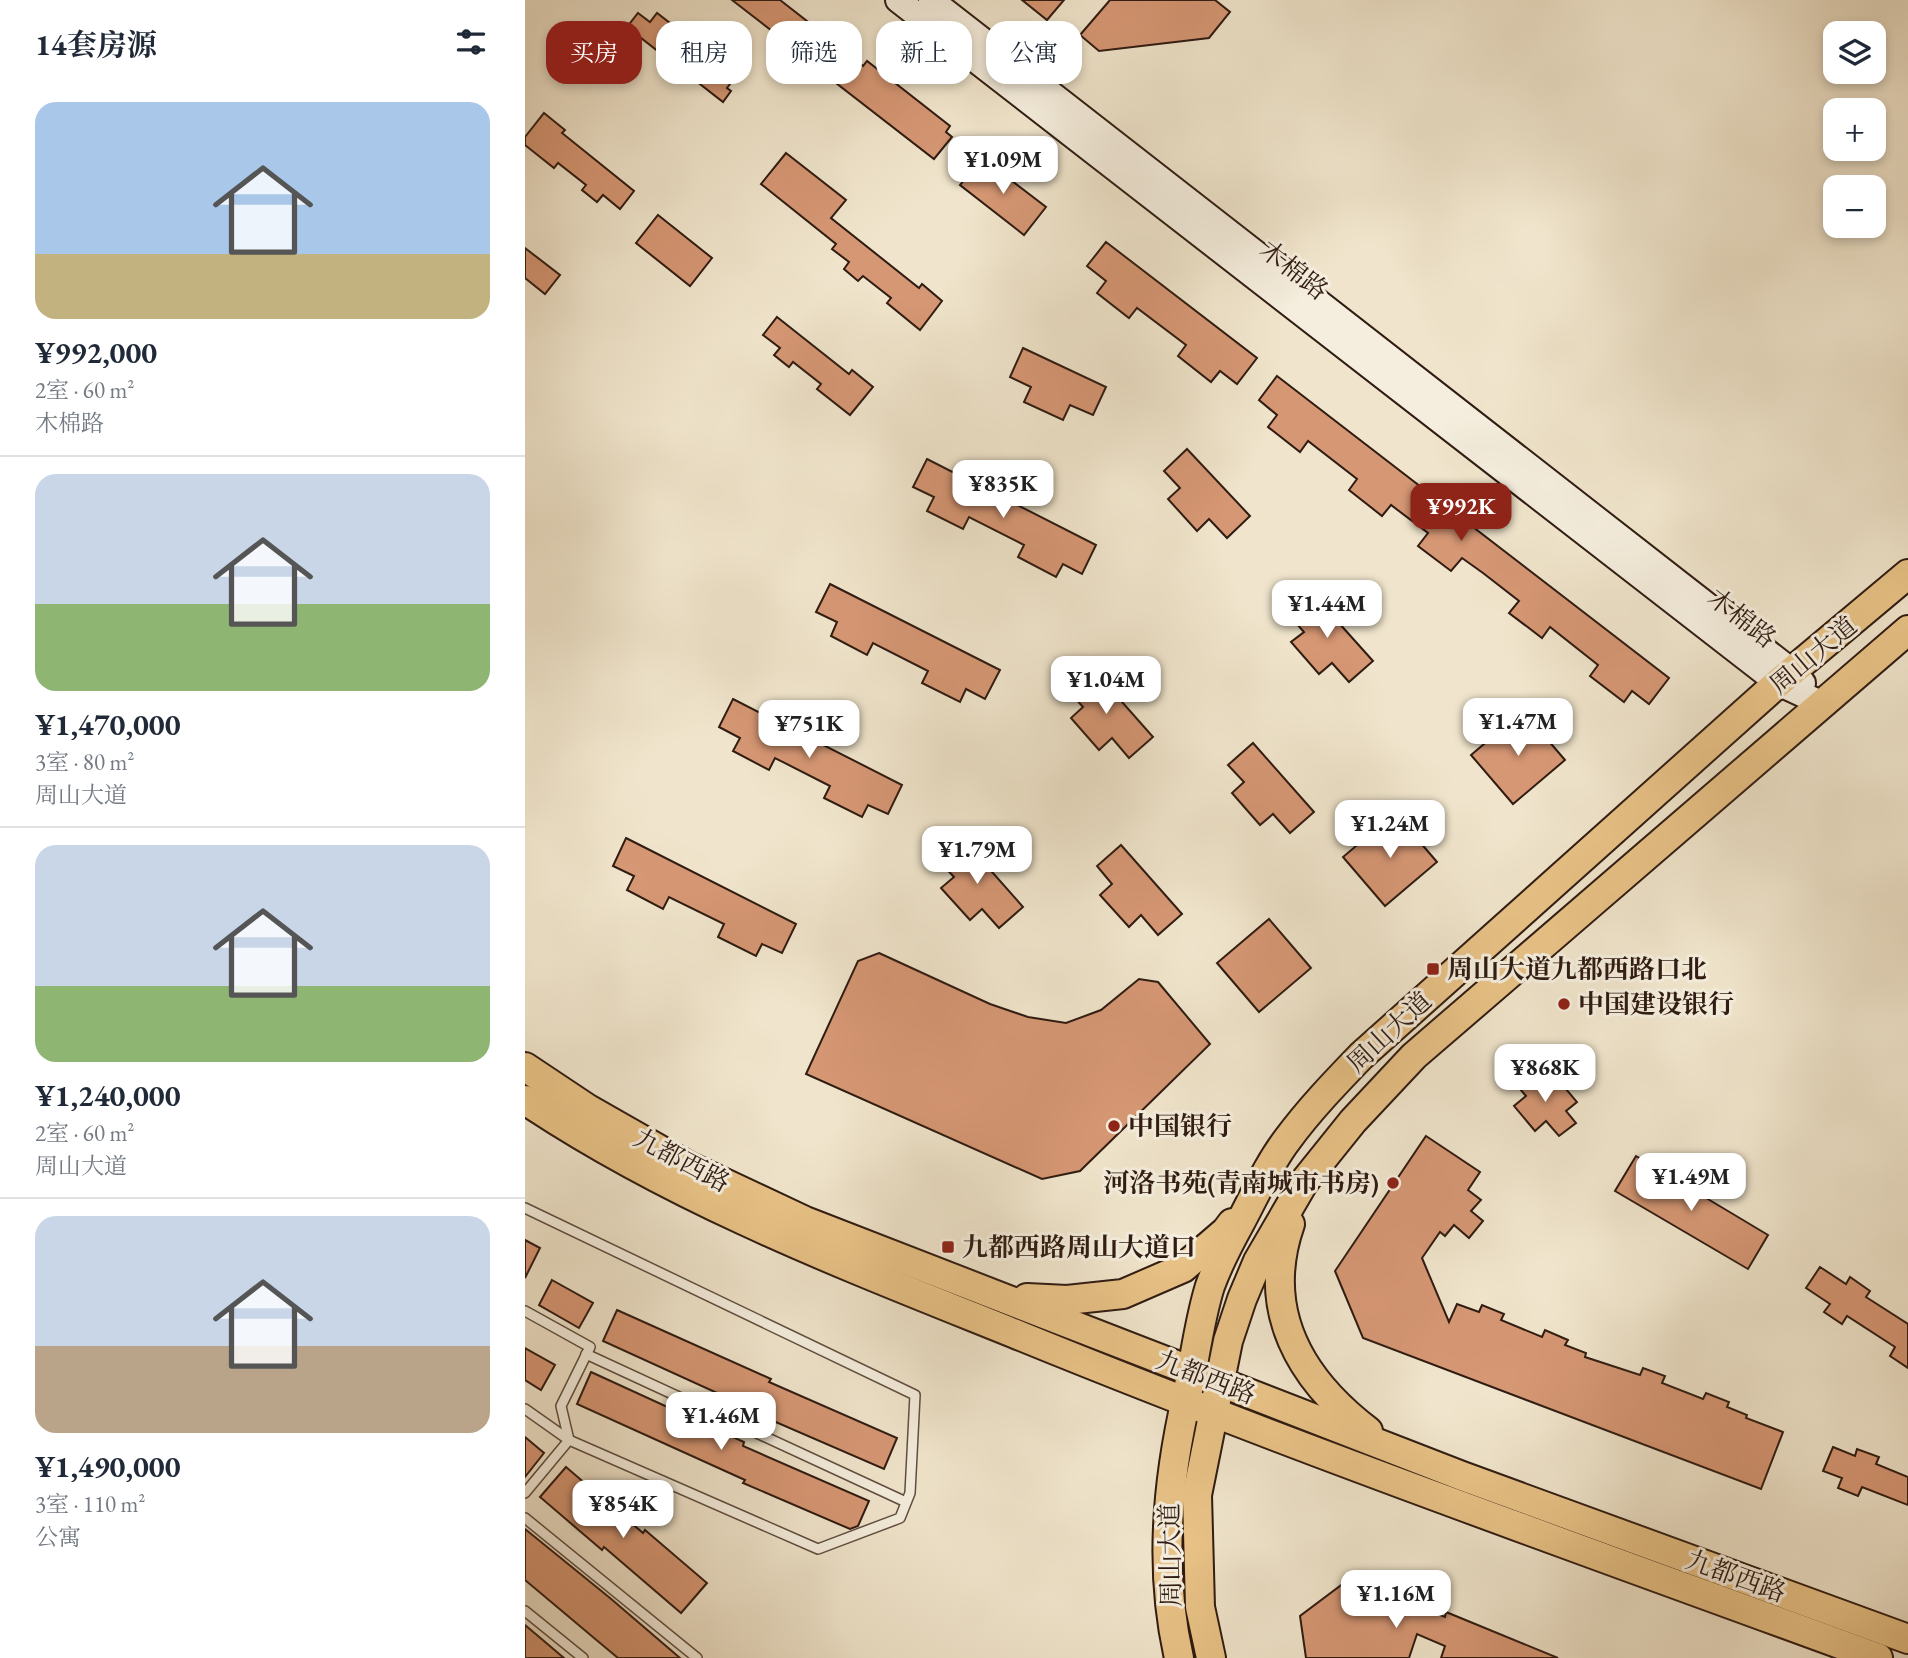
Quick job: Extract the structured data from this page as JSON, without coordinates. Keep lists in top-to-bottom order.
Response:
{
  "streets": {
    "main road": ["木棉路", "周山大道", "九都西路"]
  },
  "crossings": [
    ["木棉路", "周山大道"],
    ["周山大道", "九都西路"]
  ],
  "places": {
    "transit": ["周山大道九都西路口北", "九都西路周山大道口"],
    "other": ["中国建设银行", "中国银行", "河洛书苑(青南城市书房)"]
  },
  "page": {
    "heading": "14套房源",
    "map_buttons": ["+", "−"],
    "chip": [
      "买房",
      "租房",
      "筛选",
      "新上",
      "公寓"
    ],
    "list": [
      {
        "name": "¥992,000",
        "note": "2室 · 60 m² · 木棉路"
      },
      {
        "name": "¥1,470,000",
        "note": "3室 · 80 m² · 周山大道"
      },
      {
        "name": "¥1,240,000",
        "note": "2室 · 60 m² · 周山大道"
      },
      {
        "name": "¥1,490,000",
        "note": "3室 · 110 m² · 公寓"
      }
    ],
    "price": [
      "¥1.09M",
      "¥835K",
      "¥992K",
      "¥1.44M",
      "¥1.04M",
      "¥1.47M",
      "¥751K",
      "¥1.24M",
      "¥1.79M",
      "¥868K",
      "¥1.49M",
      "¥1.46M",
      "¥854K",
      "¥1.16M"
    ]
  }
}
